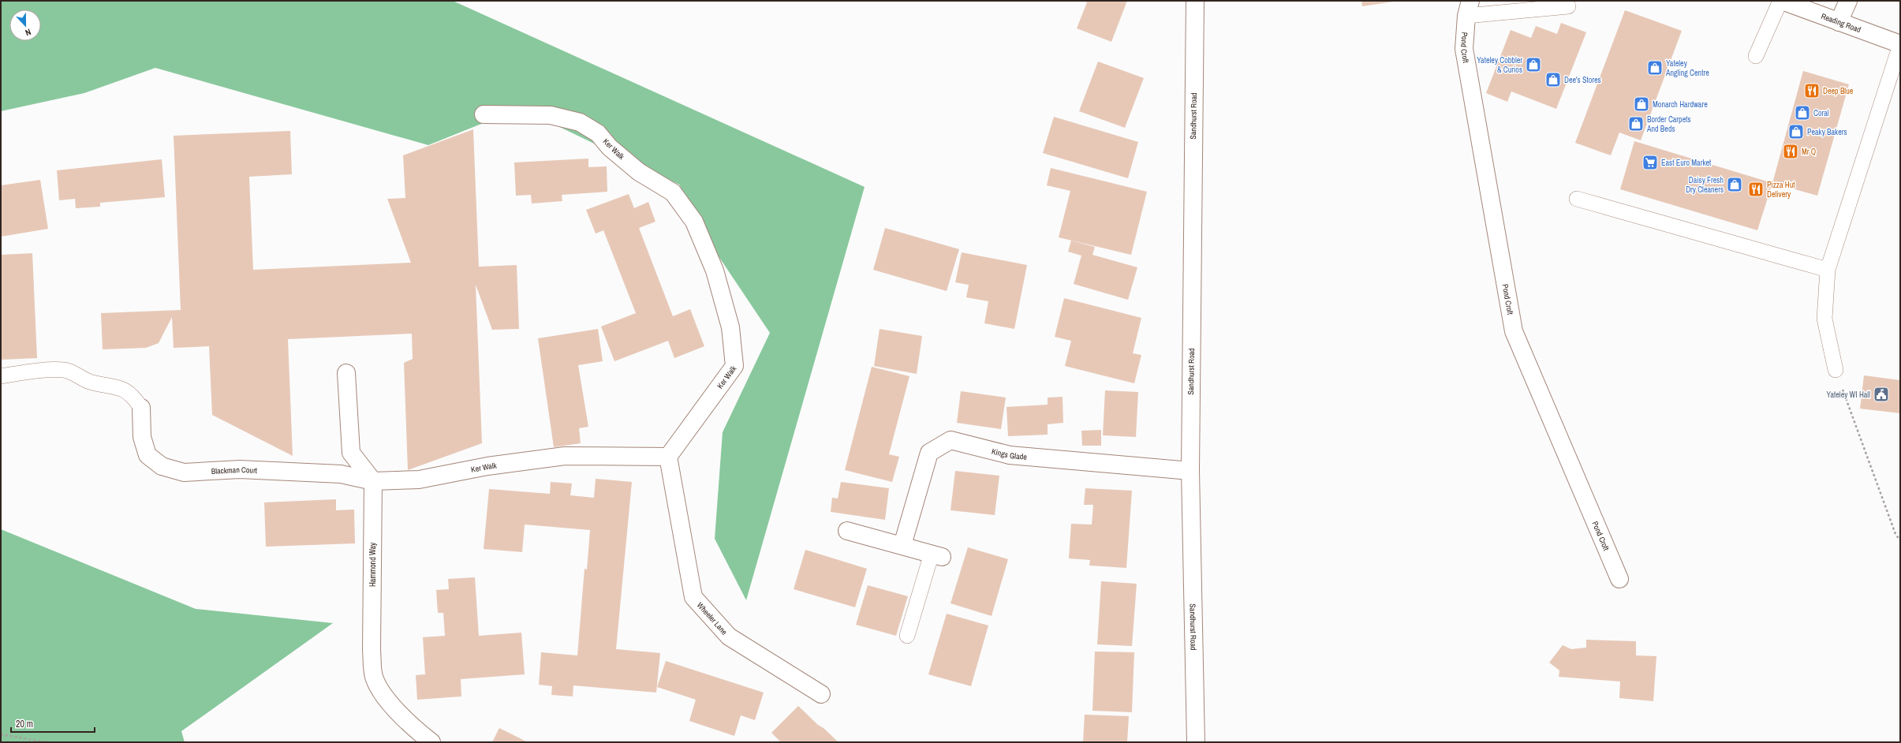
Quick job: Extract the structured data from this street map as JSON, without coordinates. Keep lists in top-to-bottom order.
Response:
{
  "streets": {
    "street": [
      "Reading Road",
      "Pond Croft",
      "Sandhurst Road",
      "Ker Walk",
      "Kings Glade",
      "Blackman Court",
      "Hammond Way",
      "Wheeler Lane"
    ]
  },
  "crossings": [
    ["Sandhurst Road", "Kings Glade"],
    ["Ker Walk", "Blackman Court"],
    ["Ker Walk", "Hammond Way"],
    ["Ker Walk", "Wheeler Lane"],
    ["Blackman Court", "Hammond Way"]
  ],
  "places": {
    "shop": [
      "Yateley Cobbler & Curios",
      "Yateley Angling Centre",
      "Dee's Stores",
      "Monarch Hardware",
      "Coral",
      "Border Carpets And Beds",
      "Peaky Bakers",
      "Daisy Fresh Dry Cleaners"
    ],
    "restaurant": ["Deep Blue", "Mr Q", "Pizza Hut Delivery"],
    "supermarket": ["East Euro Market"],
    "public building": ["Yateley WI Hall"]
  },
  "scale_bar": "20 m",
  "north": "bottom"
}
